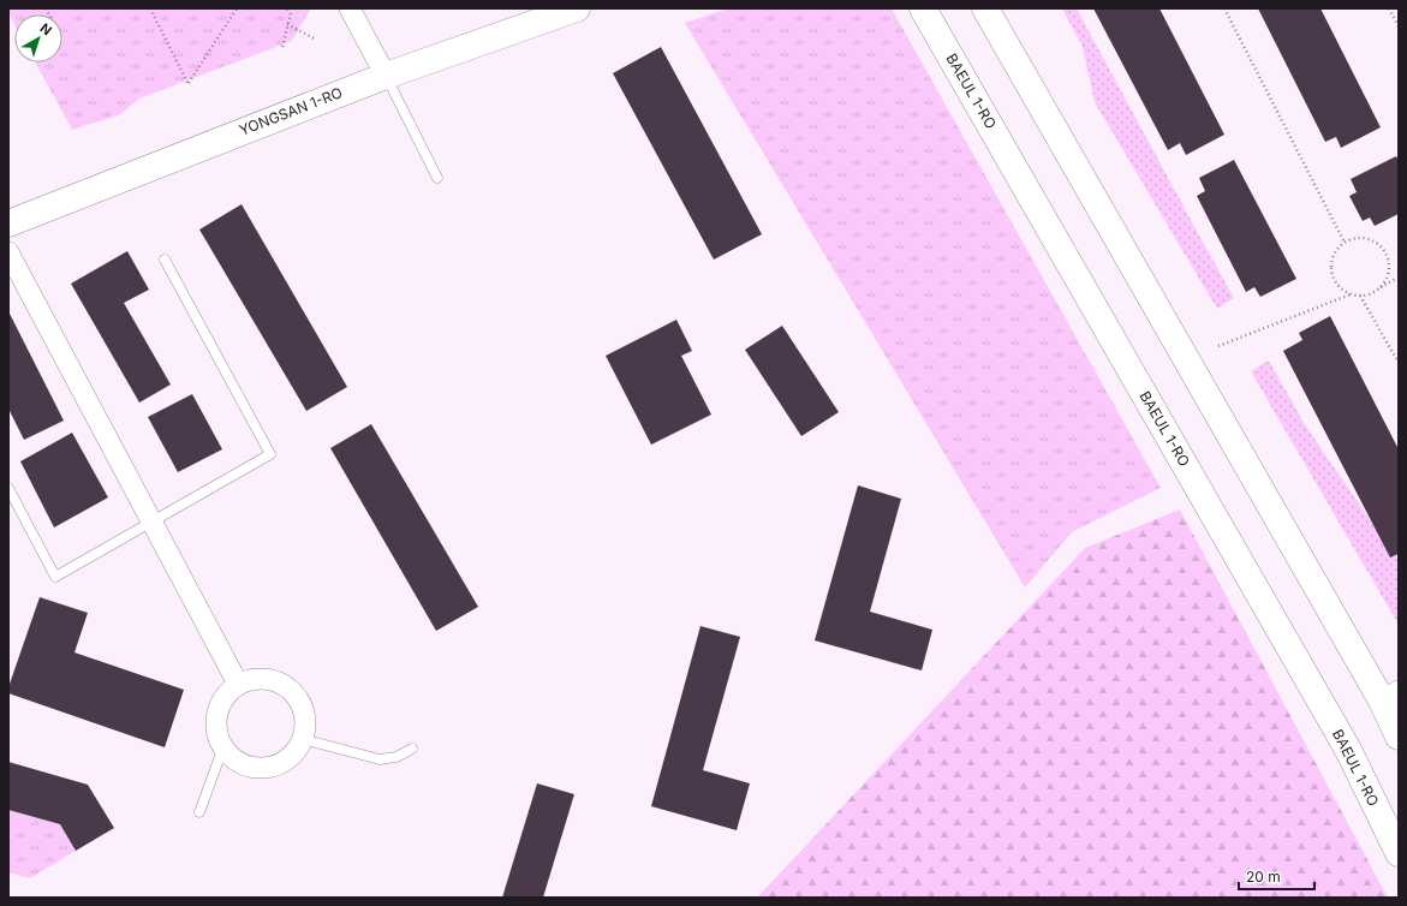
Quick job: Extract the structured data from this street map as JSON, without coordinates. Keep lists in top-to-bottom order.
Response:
{
  "streets": {
    "main road": ["BAEUL 1-RO", "YONGSAN 1-RO"]
  },
  "scale_bar": "20 m",
  "north": "top right"
}
